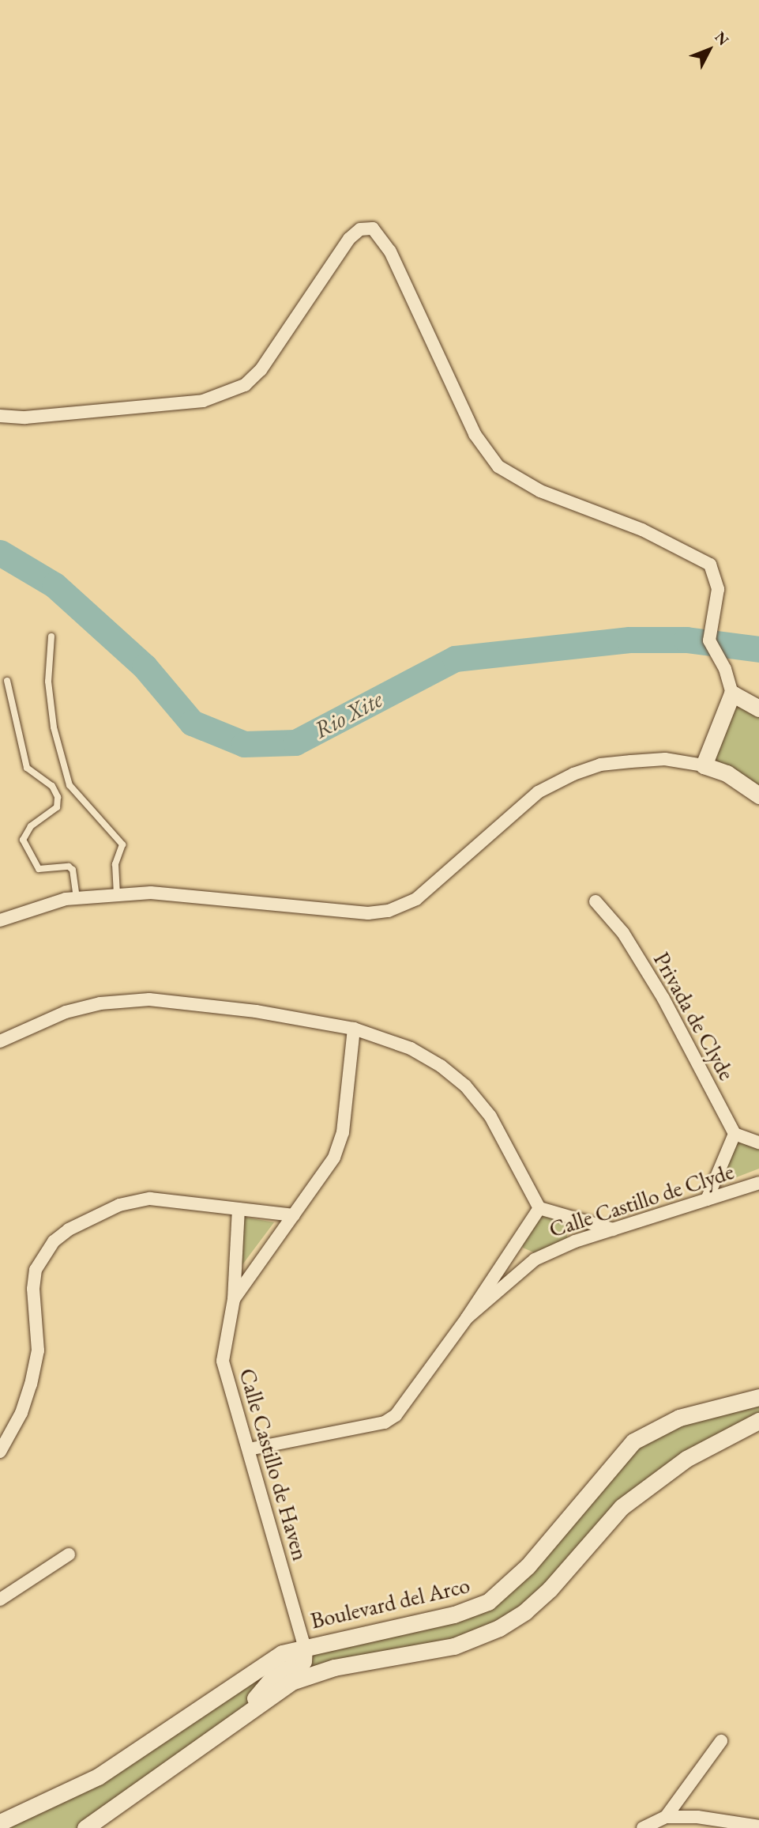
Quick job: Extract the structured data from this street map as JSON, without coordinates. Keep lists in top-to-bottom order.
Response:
{
  "streets": {
    "street": [
      "Privada de Clyde",
      "Calle Castillo de Clyde",
      "Calle Castillo de Haven",
      "Boulevard del Arco"
    ]
  },
  "crossings": [
    ["Calle Castillo de Clyde", "Calle Castillo de Haven"],
    ["Calle Castillo de Haven", "Boulevard del Arco"]
  ],
  "water": ["Rio Xite"],
  "north": "top right"
}
